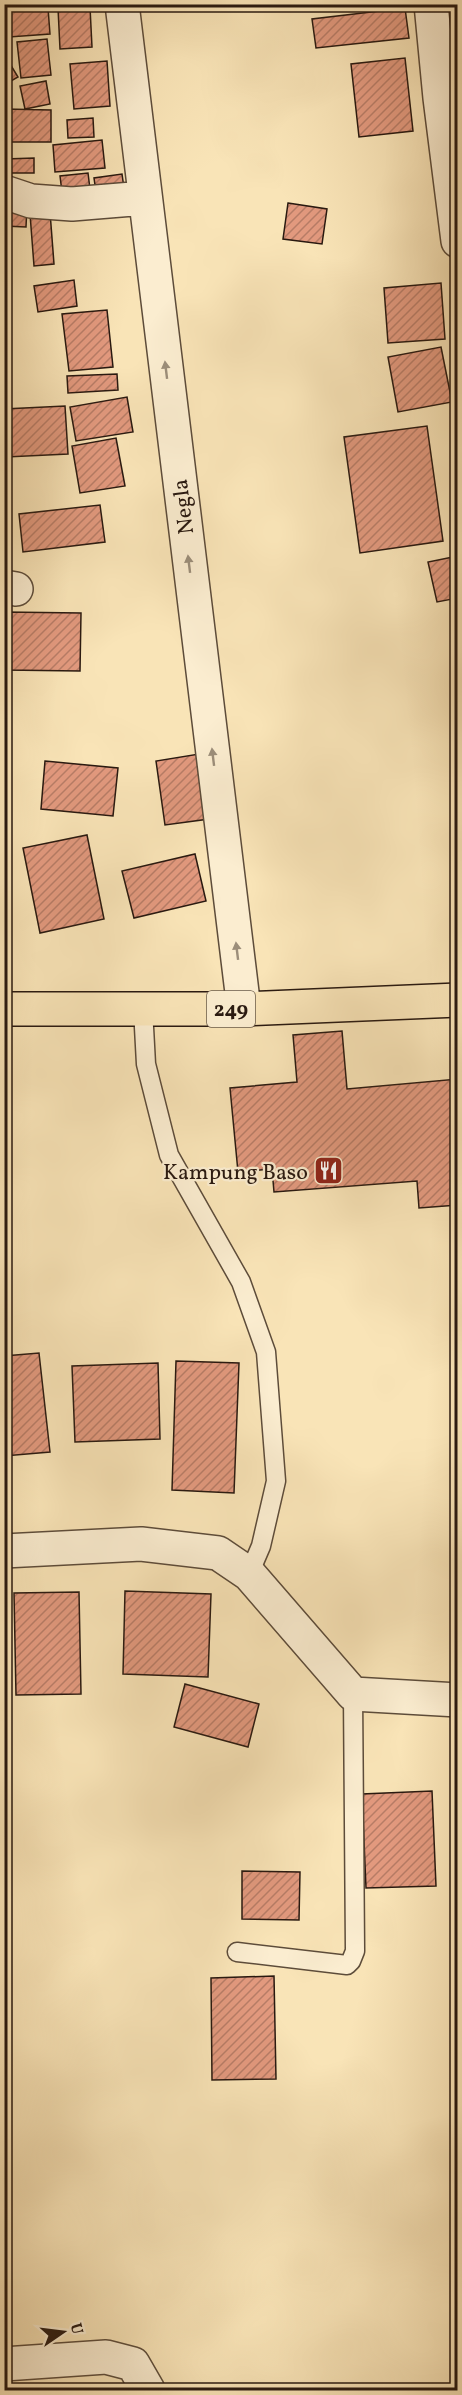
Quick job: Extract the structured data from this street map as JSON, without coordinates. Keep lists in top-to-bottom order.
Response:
{
  "streets": {
    "main road": ["249"],
    "street": ["Negla"]
  },
  "crossings": [
    ["Negla", "249"]
  ],
  "one_way": ["Negla"],
  "places": {
    "restaurant": ["Kampung Baso"]
  },
  "north": "right"
}
